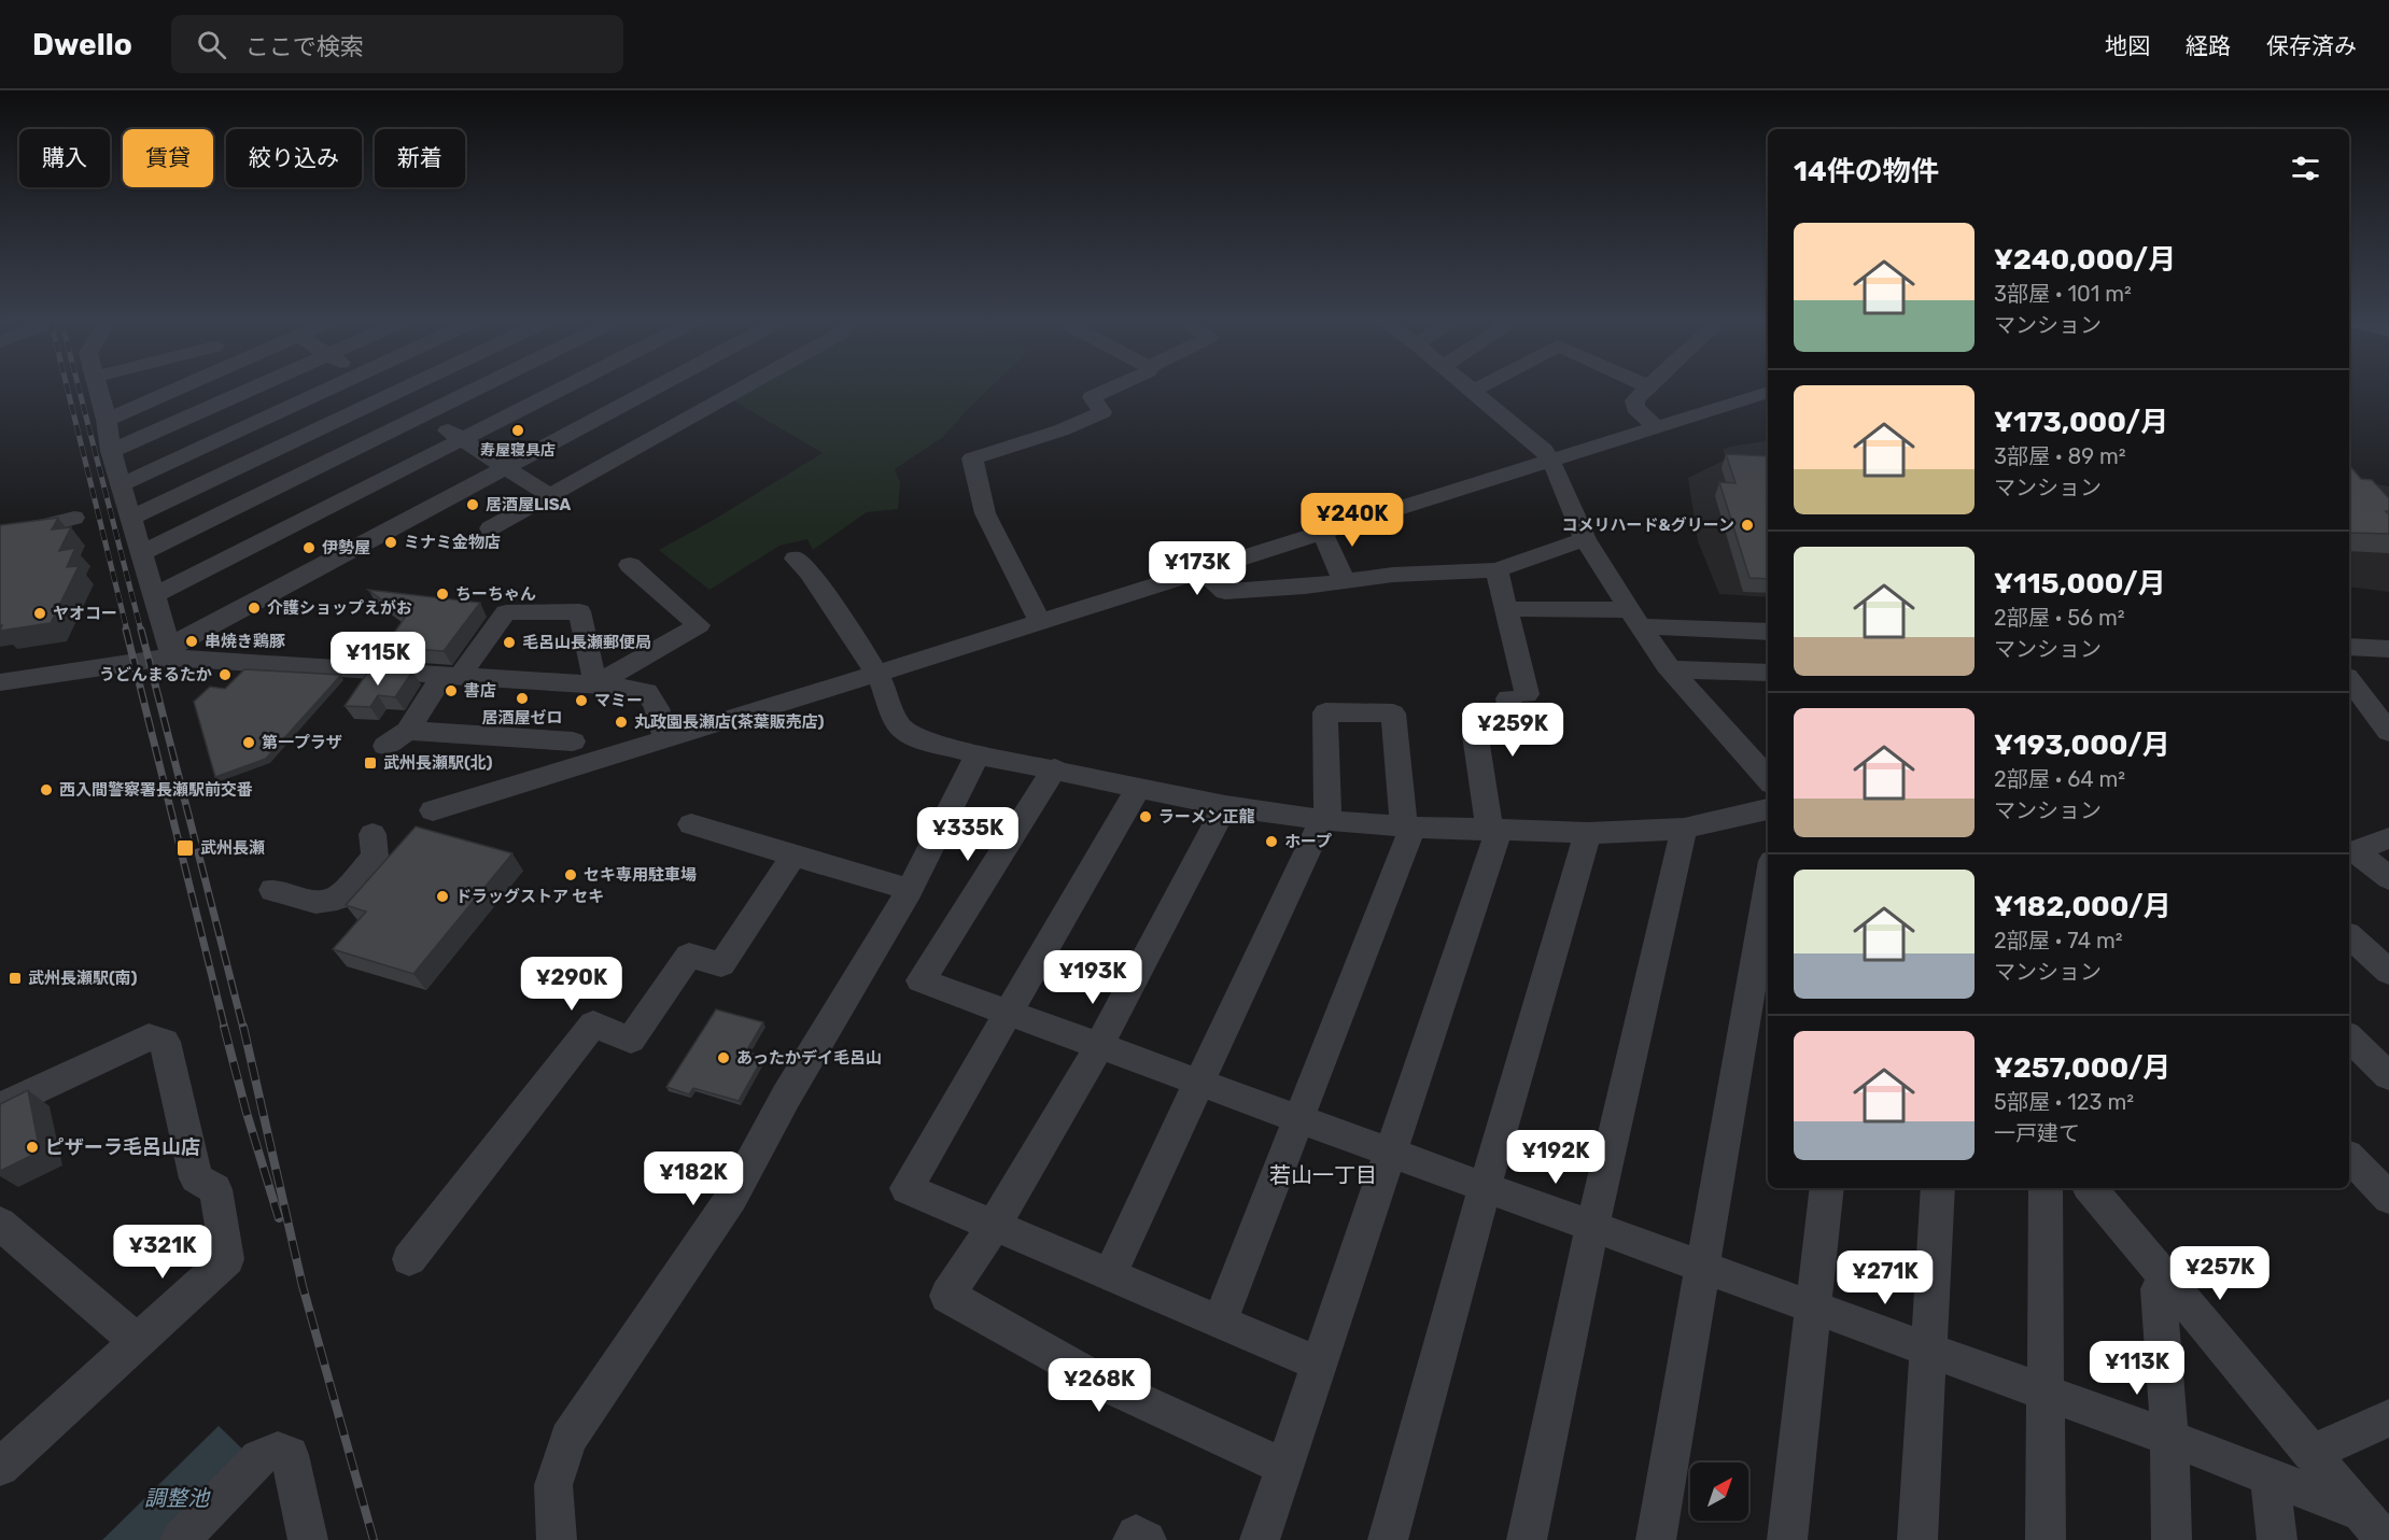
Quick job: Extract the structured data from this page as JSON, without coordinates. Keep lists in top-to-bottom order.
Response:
{
  "districts": ["若山一丁目"],
  "water": ["調整池"],
  "places": {
    "other": [
      "寿屋寝具店",
      "居酒屋LISA",
      "コメリハード&グリーン",
      "ミナミ金物店",
      "伊勢屋",
      "ちーちゃん",
      "介護ショップえがお",
      "ヤオコー",
      "串焼き鶏豚",
      "毛呂山長瀬郵便局",
      "うどんまるたか",
      "書店",
      "居酒屋ゼロ",
      "マミー",
      "丸政園長瀬店(茶葉販売店)",
      "第一プラザ",
      "西入間警察署長瀬駅前交番",
      "ラーメン正龍",
      "ホープ",
      "セキ専用駐車場",
      "ドラッグストア セキ",
      "あったかデイ毛呂山",
      "ピザーラ毛呂山店"
    ],
    "transit": ["武州長瀬駅(北)", "武州長瀬", "武州長瀬駅(南)"]
  },
  "north": "top right",
  "page": {
    "header": "Dwello",
    "search": "ここで検索",
    "nav": ["地図", "経路", "保存済み"],
    "chip": [
      "購入",
      "賃貸",
      "絞り込み",
      "新着"
    ],
    "heading": "14件の物件",
    "list": [
      {
        "name": "¥240,000/月",
        "note": "3部屋 · 101 m² · マンション"
      },
      {
        "name": "¥173,000/月",
        "note": "3部屋 · 89 m² · マンション"
      },
      {
        "name": "¥115,000/月",
        "note": "2部屋 · 56 m² · マンション"
      },
      {
        "name": "¥193,000/月",
        "note": "2部屋 · 64 m² · マンション"
      },
      {
        "name": "¥182,000/月",
        "note": "2部屋 · 74 m² · マンション"
      },
      {
        "name": "¥257,000/月",
        "note": "5部屋 · 123 m² · 一戸建て"
      }
    ],
    "price": [
      "¥240K",
      "¥173K",
      "¥115K",
      "¥259K",
      "¥335K",
      "¥193K",
      "¥290K",
      "¥192K",
      "¥182K",
      "¥321K",
      "¥257K",
      "¥271K",
      "¥113K",
      "¥268K"
    ]
  }
}
